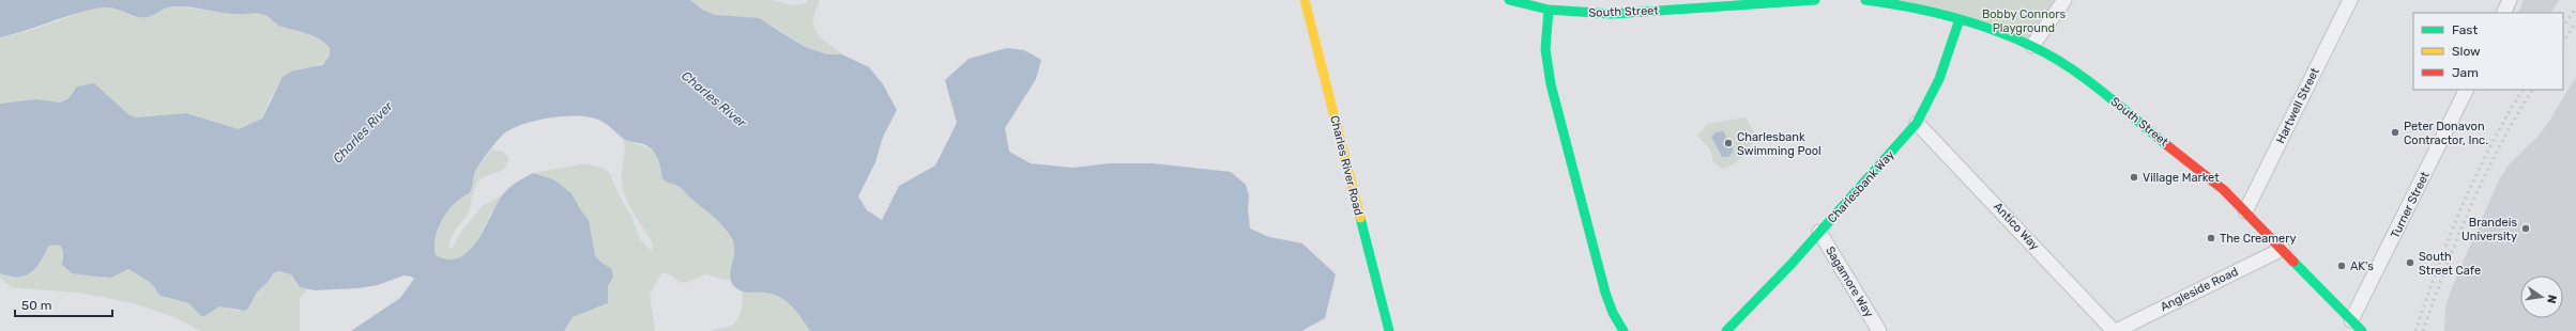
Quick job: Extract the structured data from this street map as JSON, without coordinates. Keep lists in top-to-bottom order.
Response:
{
  "streets": {
    "street": [
      "South Street",
      "Hartwell Street",
      "Charles River Road",
      "Charlesbank Way",
      "Turner Street",
      "Antico Way",
      "Sagamore Way",
      "Angleside Road"
    ]
  },
  "crossings": [
    ["South Street", "Hartwell Street"],
    ["South Street", "Charlesbank Way"],
    ["South Street", "Turner Street"],
    ["South Street", "Angleside Road"],
    ["Charlesbank Way", "Antico Way"],
    ["Charlesbank Way", "Sagamore Way"],
    ["Antico Way", "Angleside Road"]
  ],
  "water": ["Charles River"],
  "parks": ["Bobby Connors Playground"],
  "places": [
    "Peter Donavon Contractor, Inc.",
    "Charlesbank Swimming Pool",
    "Village Market",
    "Brandeis University",
    "The Creamery",
    "South Street Cafe",
    "AK's"
  ],
  "legend": ["Fast", "Slow", "Jam"],
  "scale_bar": "50 m",
  "north": "right"
}
